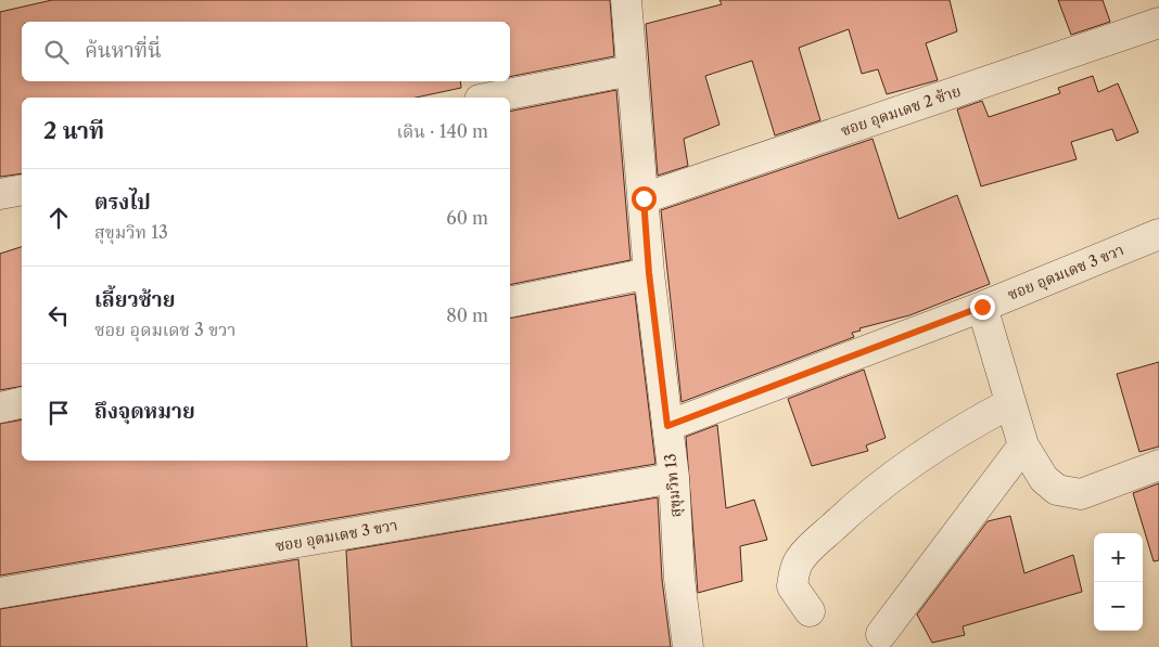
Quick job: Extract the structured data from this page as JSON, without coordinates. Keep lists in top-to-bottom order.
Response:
{
  "streets": {
    "street": ["ซอย อุดมเดช 2 ซ้าย", "ซอย อุดมเดช 3 ขวา", "สุขุมวิท 13"]
  },
  "crossings": [
    ["ซอย อุดมเดช 2 ซ้าย", "สุขุมวิท 13"],
    ["ซอย อุดมเดช 3 ขวา", "สุขุมวิท 13"]
  ],
  "page": {
    "search": "ค้นหาที่นี่",
    "heading": ["2 นาที", "เดิน · 140 m"],
    "list": [
      ["ตรงไป", "สุขุมวิท 13", "60 m"],
      ["เลี้ยวซ้าย", "ซอย อุดมเดช 3 ขวา", "80 m"],
      "ถึงจุดหมาย"
    ],
    "map_buttons": ["+", "−"]
  }
}
